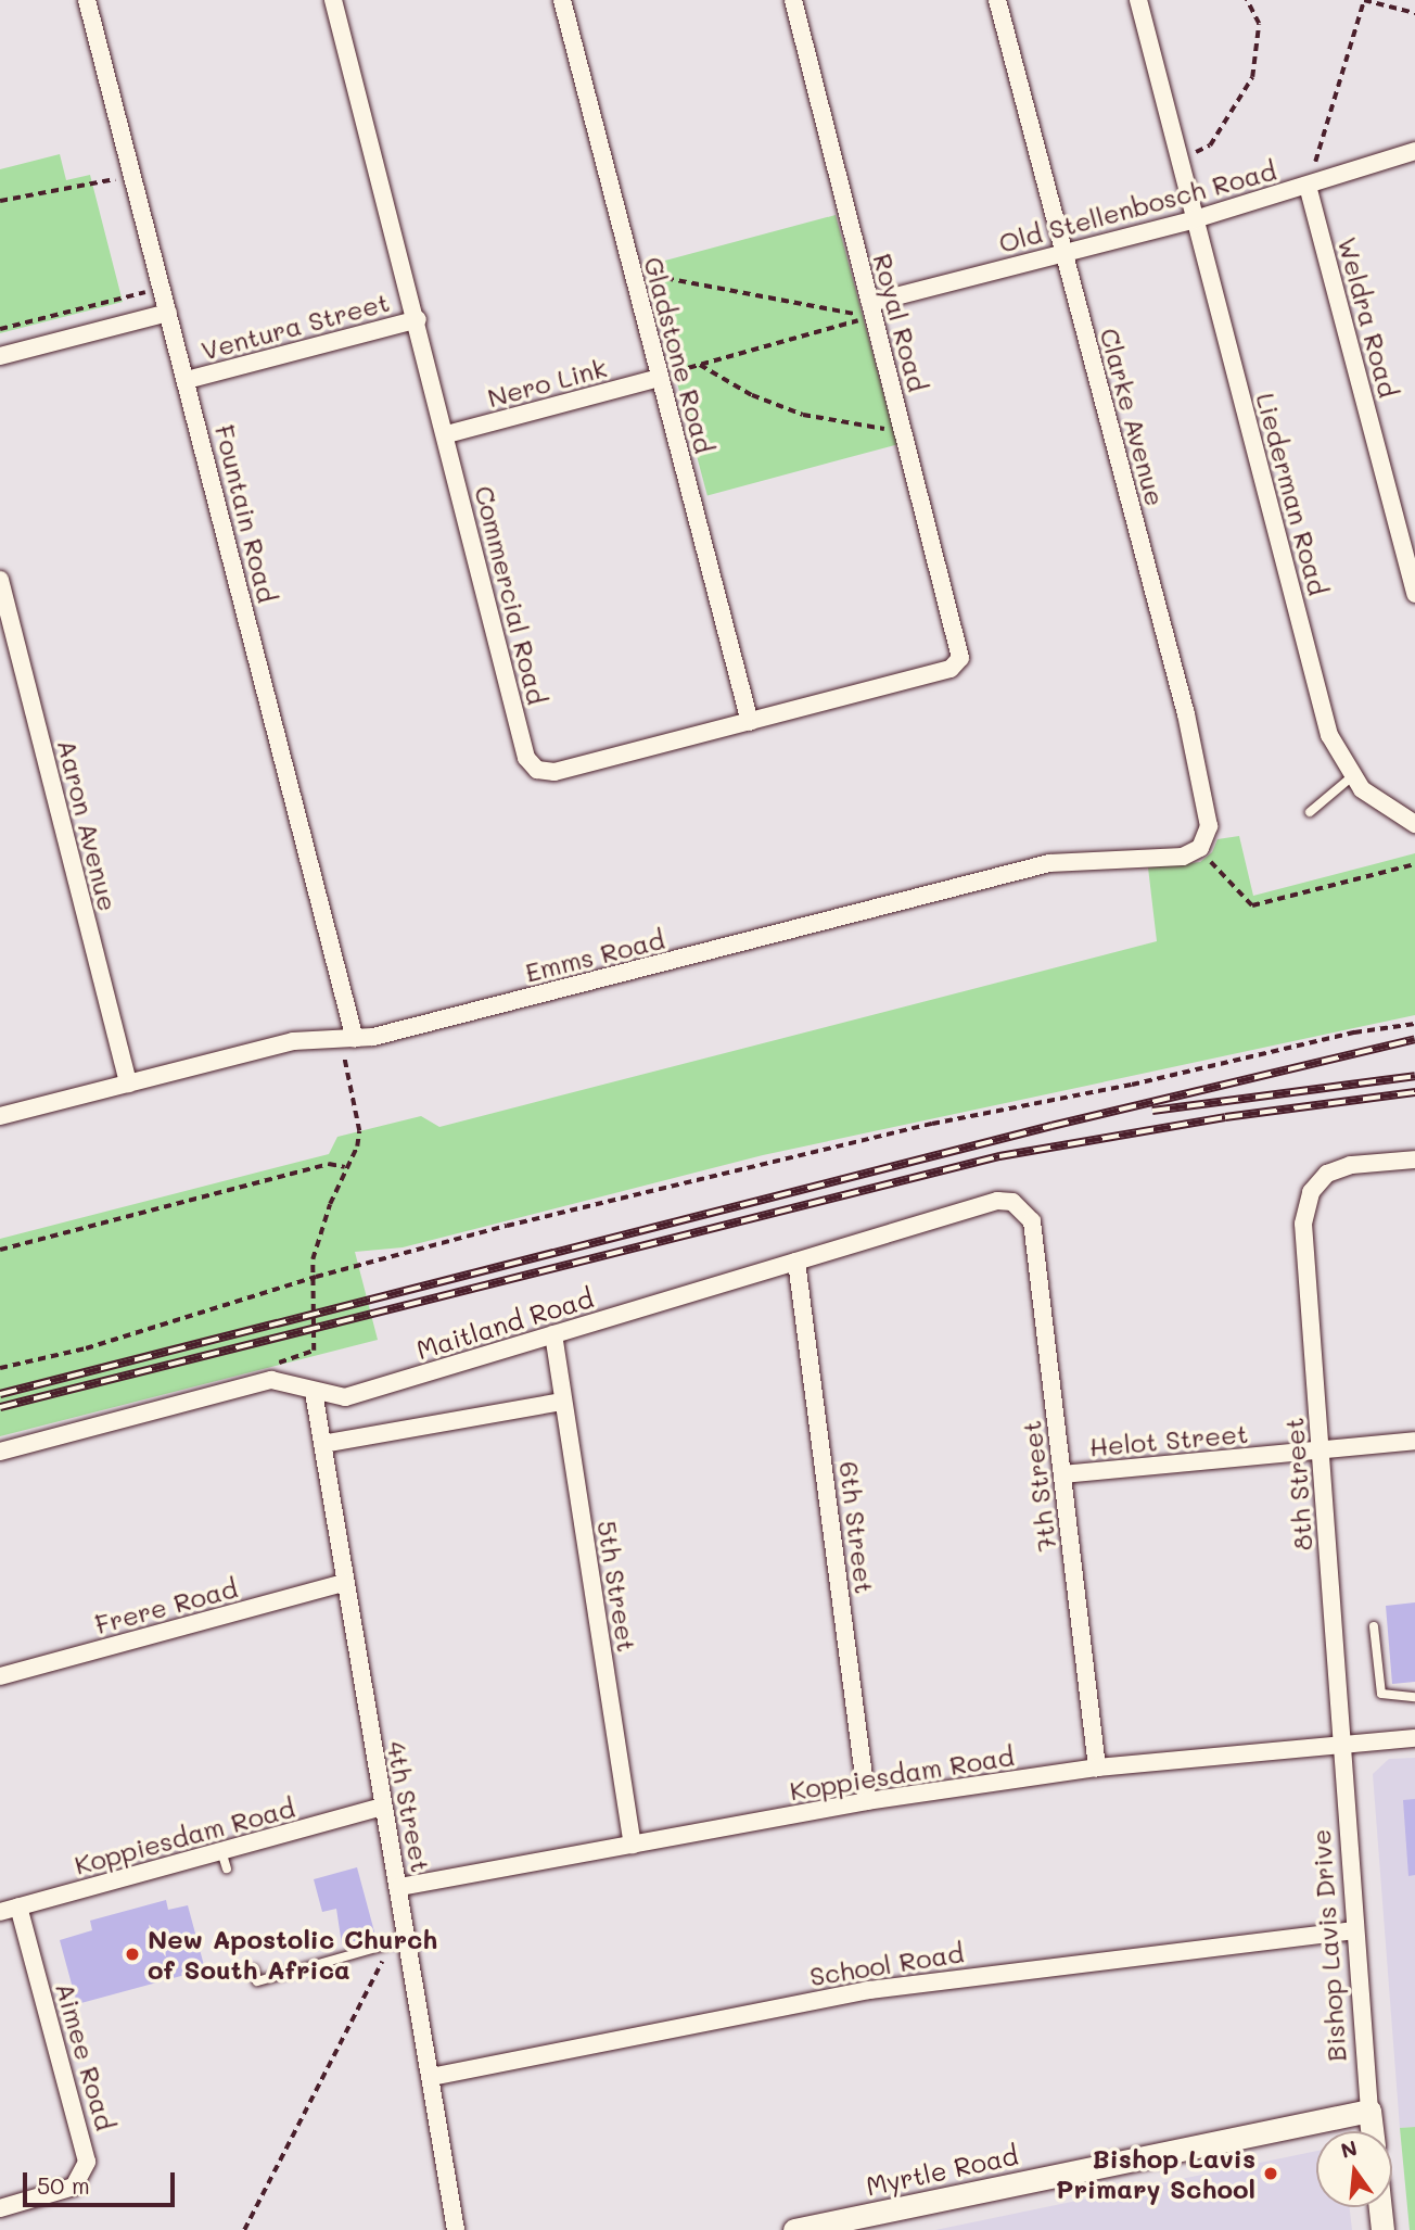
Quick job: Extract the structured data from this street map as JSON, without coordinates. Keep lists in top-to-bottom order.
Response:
{
  "streets": {
    "street": [
      "Old Stellenbosch Road",
      "Weldra Road",
      "Royal Road",
      "Ventura Street",
      "Gladstone Road",
      "Nero Link",
      "Clarke Avenue",
      "Liederman Road",
      "Fountain Road",
      "Commercial Road",
      "Aaron Avenue",
      "Emms Road",
      "Maitland Road",
      "Helot Street",
      "8th Street",
      "7th Street",
      "6th Street",
      "5th Street",
      "Frere Road",
      "Koppiesdam Road",
      "4th Street",
      "Bishop Lavis Drive",
      "School Road",
      "Aimee Road",
      "Myrtle Road"
    ]
  },
  "crossings": [
    ["Old Stellenbosch Road", "Weldra Road"],
    ["Old Stellenbosch Road", "Royal Road"],
    ["Old Stellenbosch Road", "Clarke Avenue"],
    ["Old Stellenbosch Road", "Liederman Road"],
    ["Royal Road", "Commercial Road"],
    ["Ventura Street", "Fountain Road"],
    ["Ventura Street", "Commercial Road"],
    ["Gladstone Road", "Nero Link"],
    ["Gladstone Road", "Commercial Road"],
    ["Nero Link", "Commercial Road"],
    ["Clarke Avenue", "Emms Road"],
    ["Fountain Road", "Emms Road"],
    ["Aaron Avenue", "Emms Road"],
    ["Maitland Road", "7th Street"],
    ["Maitland Road", "6th Street"],
    ["Maitland Road", "5th Street"],
    ["Maitland Road", "4th Street"],
    ["Helot Street", "8th Street"],
    ["Helot Street", "7th Street"],
    ["8th Street", "Koppiesdam Road"],
    ["8th Street", "Bishop Lavis Drive"],
    ["7th Street", "Koppiesdam Road"],
    ["6th Street", "Koppiesdam Road"],
    ["5th Street", "Koppiesdam Road"],
    ["Frere Road", "4th Street"],
    ["Koppiesdam Road", "4th Street"],
    ["Koppiesdam Road", "Bishop Lavis Drive"],
    ["Koppiesdam Road", "Aimee Road"],
    ["4th Street", "School Road"],
    ["Bishop Lavis Drive", "School Road"],
    ["Bishop Lavis Drive", "Myrtle Road"]
  ],
  "places": ["New Apostolic Church of South Africa", "Bishop Lavis Primary School"],
  "scale_bar": "50 m",
  "north": "top"
}
